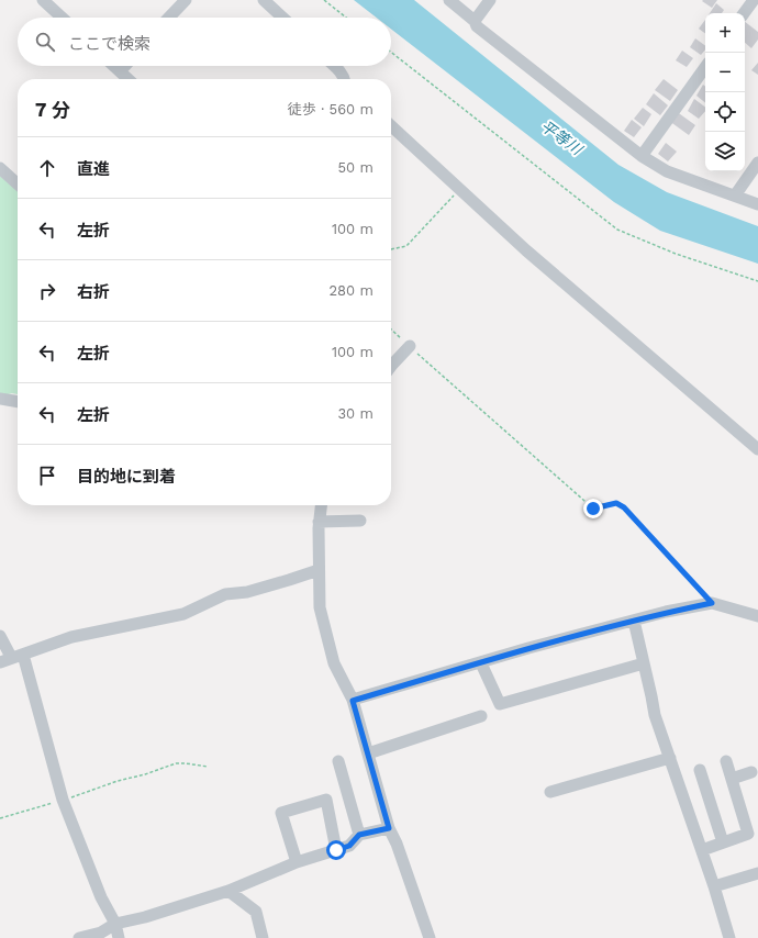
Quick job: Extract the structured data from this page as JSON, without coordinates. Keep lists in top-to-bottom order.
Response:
{
  "water": ["平等川"],
  "page": {
    "map_buttons": ["+", "−"],
    "search": "ここで検索",
    "heading": ["7 分", "徒歩 · 560 m"],
    "list": [
      ["直進", "50 m"],
      ["左折", "100 m"],
      ["右折", "280 m"],
      ["左折", "100 m"],
      ["左折", "30 m"],
      "目的地に到着"
    ]
  }
}
